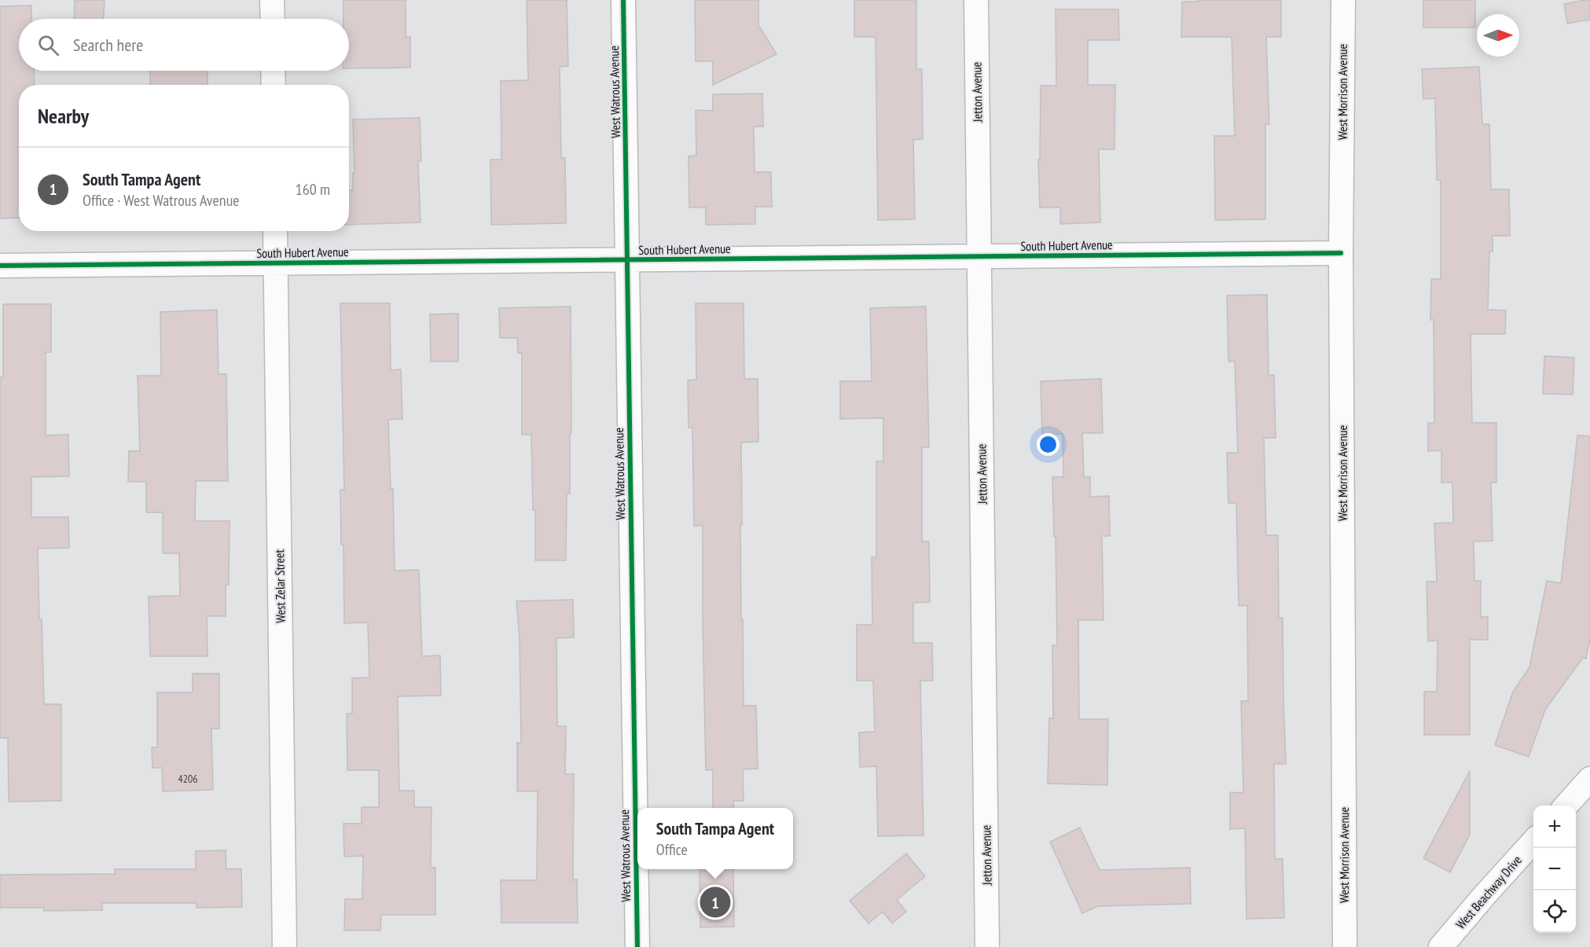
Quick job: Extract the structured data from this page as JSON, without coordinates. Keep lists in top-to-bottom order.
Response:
{
  "streets": {
    "street": [
      "West Watrous Avenue",
      "Jetton Avenue",
      "West Morrison Avenue",
      "South Hubert Avenue",
      "West Zelar Street",
      "West Beachway Drive"
    ]
  },
  "crossings": [
    ["West Watrous Avenue", "South Hubert Avenue"],
    ["Jetton Avenue", "South Hubert Avenue"],
    ["West Morrison Avenue", "South Hubert Avenue"],
    ["South Hubert Avenue", "West Zelar Street"]
  ],
  "house_numbers": ["4206"],
  "north": "right",
  "page": {
    "search": "Search here",
    "heading": "Nearby",
    "list": [
      {
        "mark": "1",
        "name": "South Tampa Agent",
        "note": "Office · West Watrous Avenue",
        "value": "160 m"
      }
    ],
    "map_buttons": ["+", "−"],
    "popup": ["South Tampa Agent", "Office"],
    "pins": "1"
  }
}
